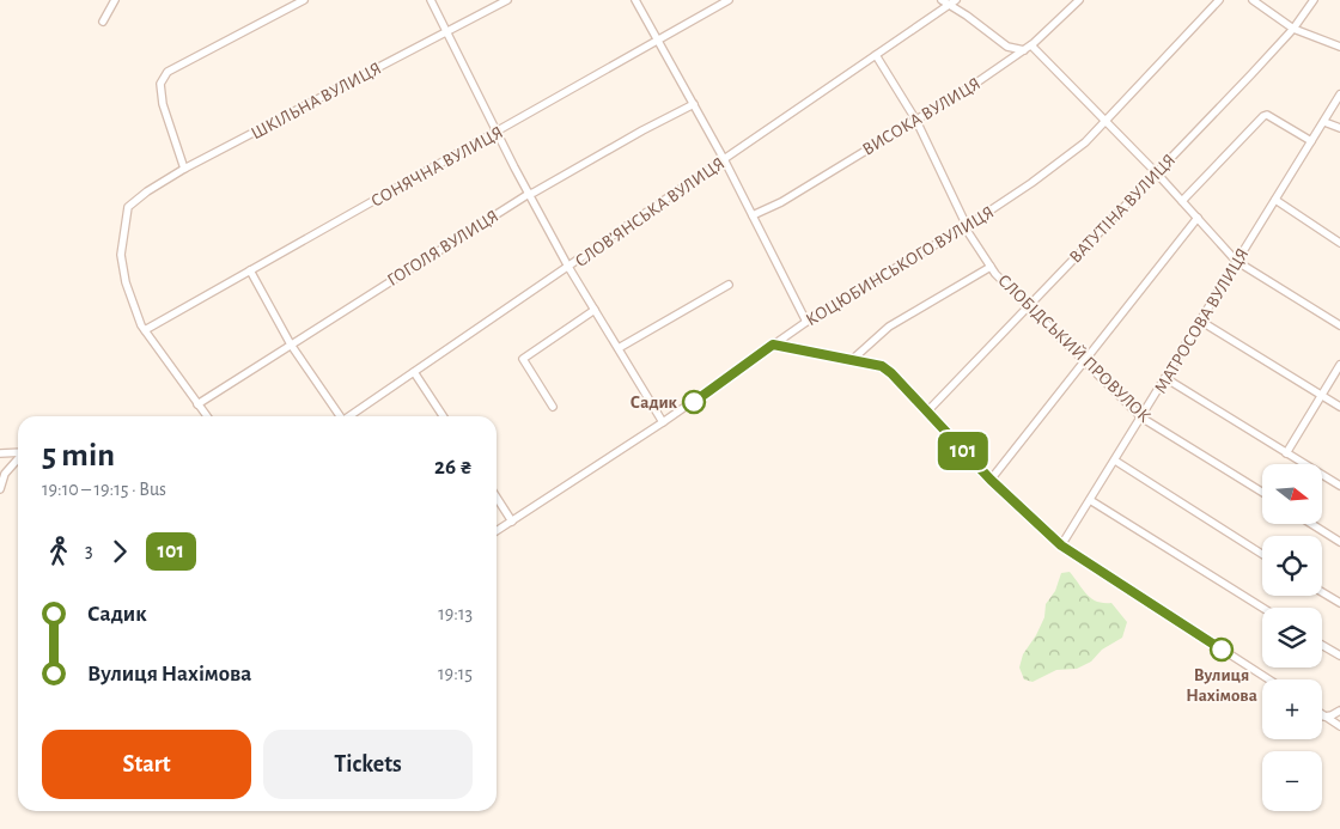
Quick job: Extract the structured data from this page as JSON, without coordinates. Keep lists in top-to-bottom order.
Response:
{
  "streets": {
    "street": [
      "ШКІЛЬНА ВУЛИЦЯ",
      "ВИСОКА ВУЛИЦЯ",
      "СОНЯЧНА ВУЛИЦЯ",
      "ВАТУТІНА ВУЛИЦЯ",
      "СЛОВ’ЯНСЬКА ВУЛИЦЯ",
      "ГОГОЛЯ ВУЛИЦЯ",
      "КОЦЮБИНСЬКОГО ВУЛИЦЯ",
      "МАТРОСОВА ВУЛИЦЯ",
      "СЛОБІДСЬКИЙ ПРОВУЛОК"
    ]
  },
  "crossings": [
    ["ШКІЛЬНА ВУЛИЦЯ", "СОНЯЧНА ВУЛИЦЯ"],
    ["ВИСОКА ВУЛИЦЯ", "СЛОБІДСЬКИЙ ПРОВУЛОК"],
    ["ВАТУТІНА ВУЛИЦЯ", "СЛОБІДСЬКИЙ ПРОВУЛОК"],
    ["СЛОВ’ЯНСЬКА ВУЛИЦЯ", "СЛОБІДСЬКИЙ ПРОВУЛОК"],
    ["КОЦЮБИНСЬКОГО ВУЛИЦЯ", "СЛОБІДСЬКИЙ ПРОВУЛОК"],
    ["МАТРОСОВА ВУЛИЦЯ", "СЛОБІДСЬКИЙ ПРОВУЛОК"]
  ],
  "places": ["Садик", "Вулиця Нахімова"],
  "lines": ["bus line 101"],
  "north": "right",
  "page": {
    "on_map": "101",
    "heading": ["5 min", "19:10 – 19:15 · Bus", "26 ₴"],
    "map_buttons": ["+", "−"],
    "legs": ["3", "101"],
    "list": [
      {
        "name": "Садик",
        "value": "19:13"
      },
      {
        "name": "Вулиця Нахімова",
        "value": "19:15"
      }
    ],
    "buttons": ["Start", "Tickets"]
  }
}
